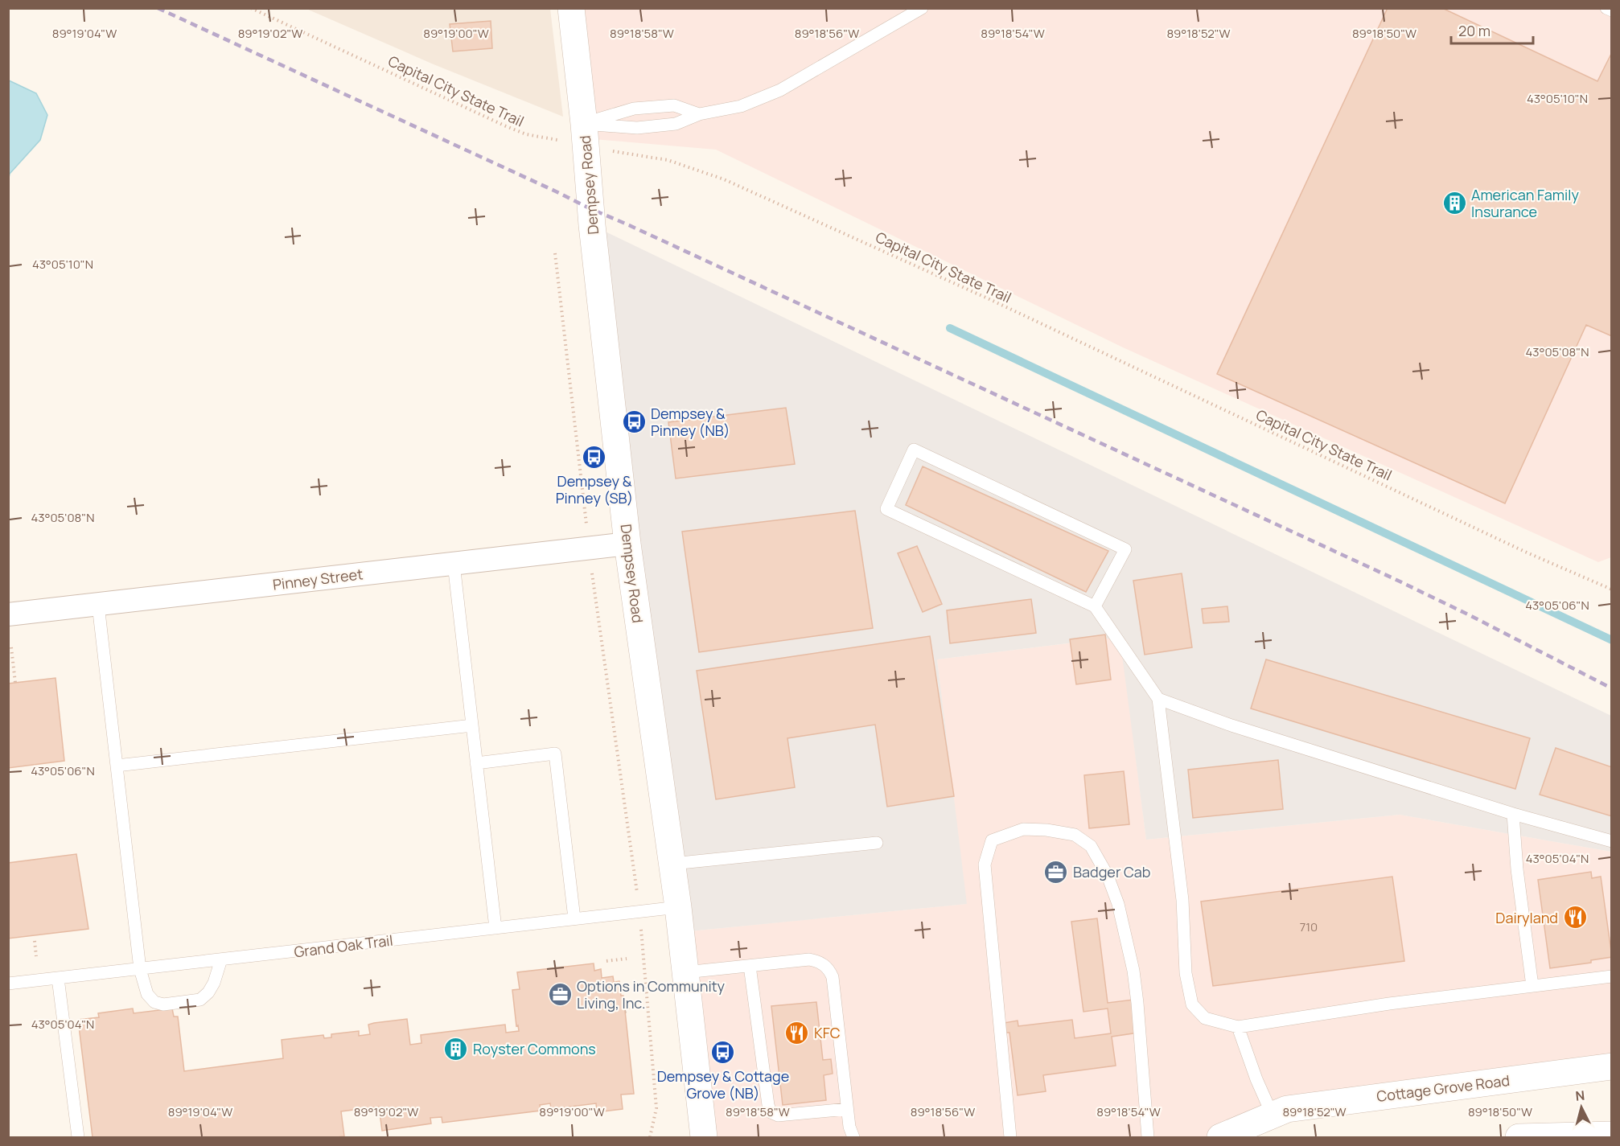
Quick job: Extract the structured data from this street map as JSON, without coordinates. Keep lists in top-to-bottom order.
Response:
{
  "streets": {
    "street": ["Dempsey Road", "Pinney Street", "Cottage Grove Road"],
    "lane": ["Grand Oak Trail"],
    "path": ["Capital City State Trail"]
  },
  "crossings": [
    ["Capital City State Trail", "Dempsey Road"],
    ["Dempsey Road", "Pinney Street"],
    ["Dempsey Road", "Grand Oak Trail"]
  ],
  "places": {
    "building": ["American Family Insurance", "Royster Commons"],
    "bus stop": ["Dempsey & Pinney (NB)", "Dempsey & Pinney (SB)", "Dempsey & Cottage Grove (NB)"],
    "office": ["Badger Cab", "Options in Community Living, Inc."],
    "restaurant": ["Dairyland", "KFC"]
  },
  "house_numbers": ["710"],
  "scale_bar": "20 m",
  "north": "top",
  "coordinates": [
    "89°19'04\"W",
    "89°19'02\"W",
    "89°19'00\"W",
    "89°18'58\"W",
    "89°18'56\"W",
    "89°18'54\"W",
    "89°18'52\"W",
    "89°18'50\"W",
    "43°05'10\"N",
    "43°05'08\"N",
    "43°05'06\"N",
    "43°05'04\"N"
  ]
}
